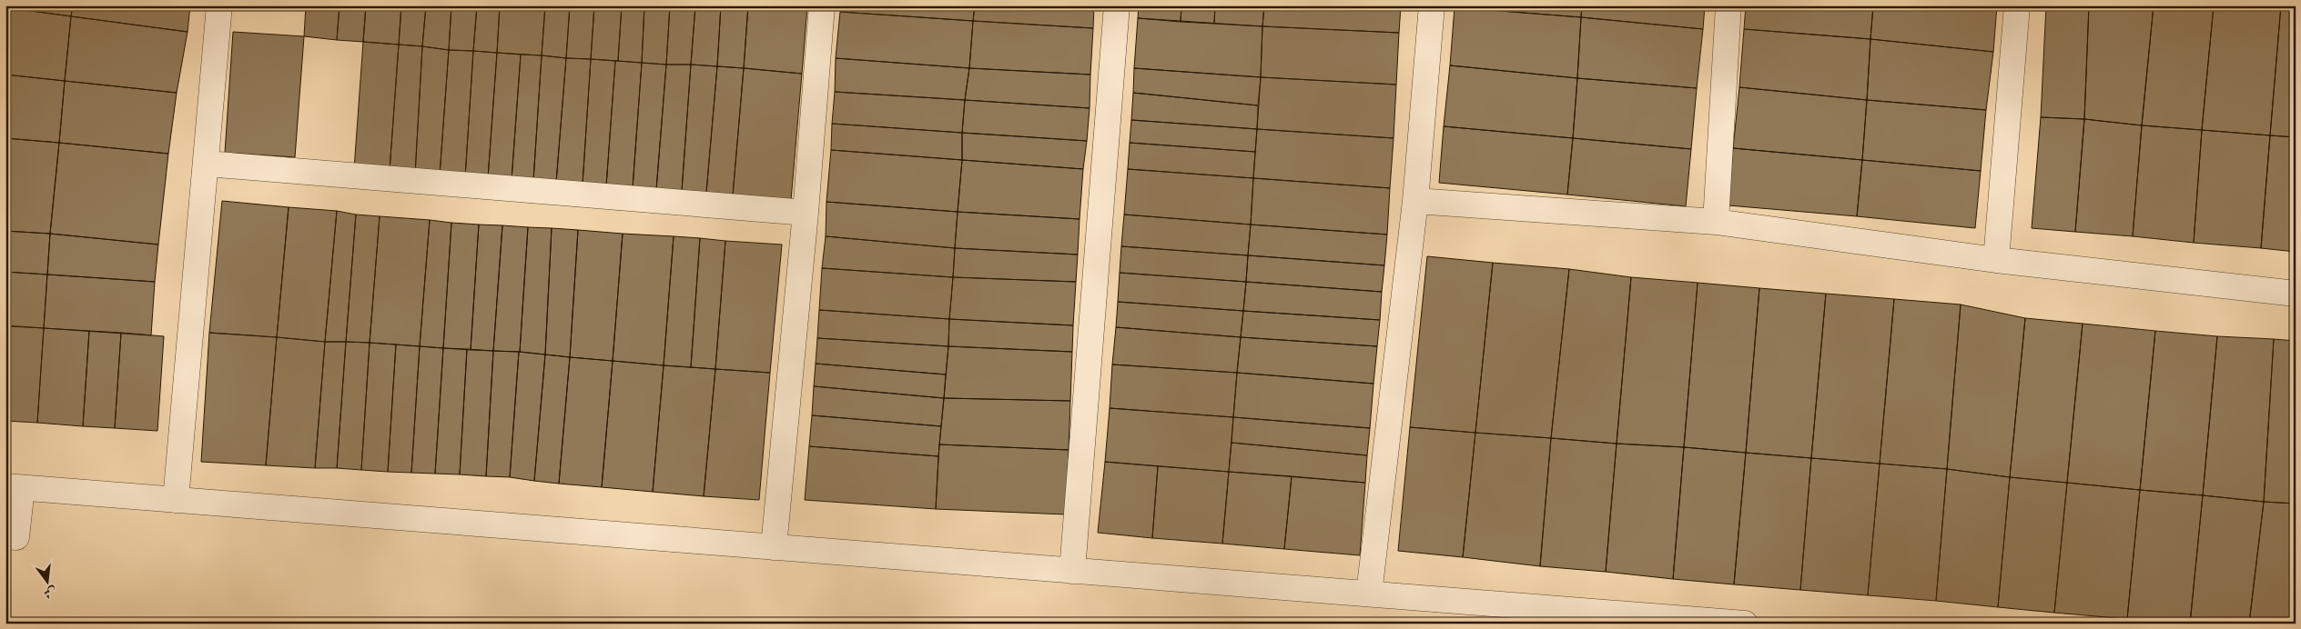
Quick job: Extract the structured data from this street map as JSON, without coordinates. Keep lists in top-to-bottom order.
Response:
{
  "north": "bottom"
}
